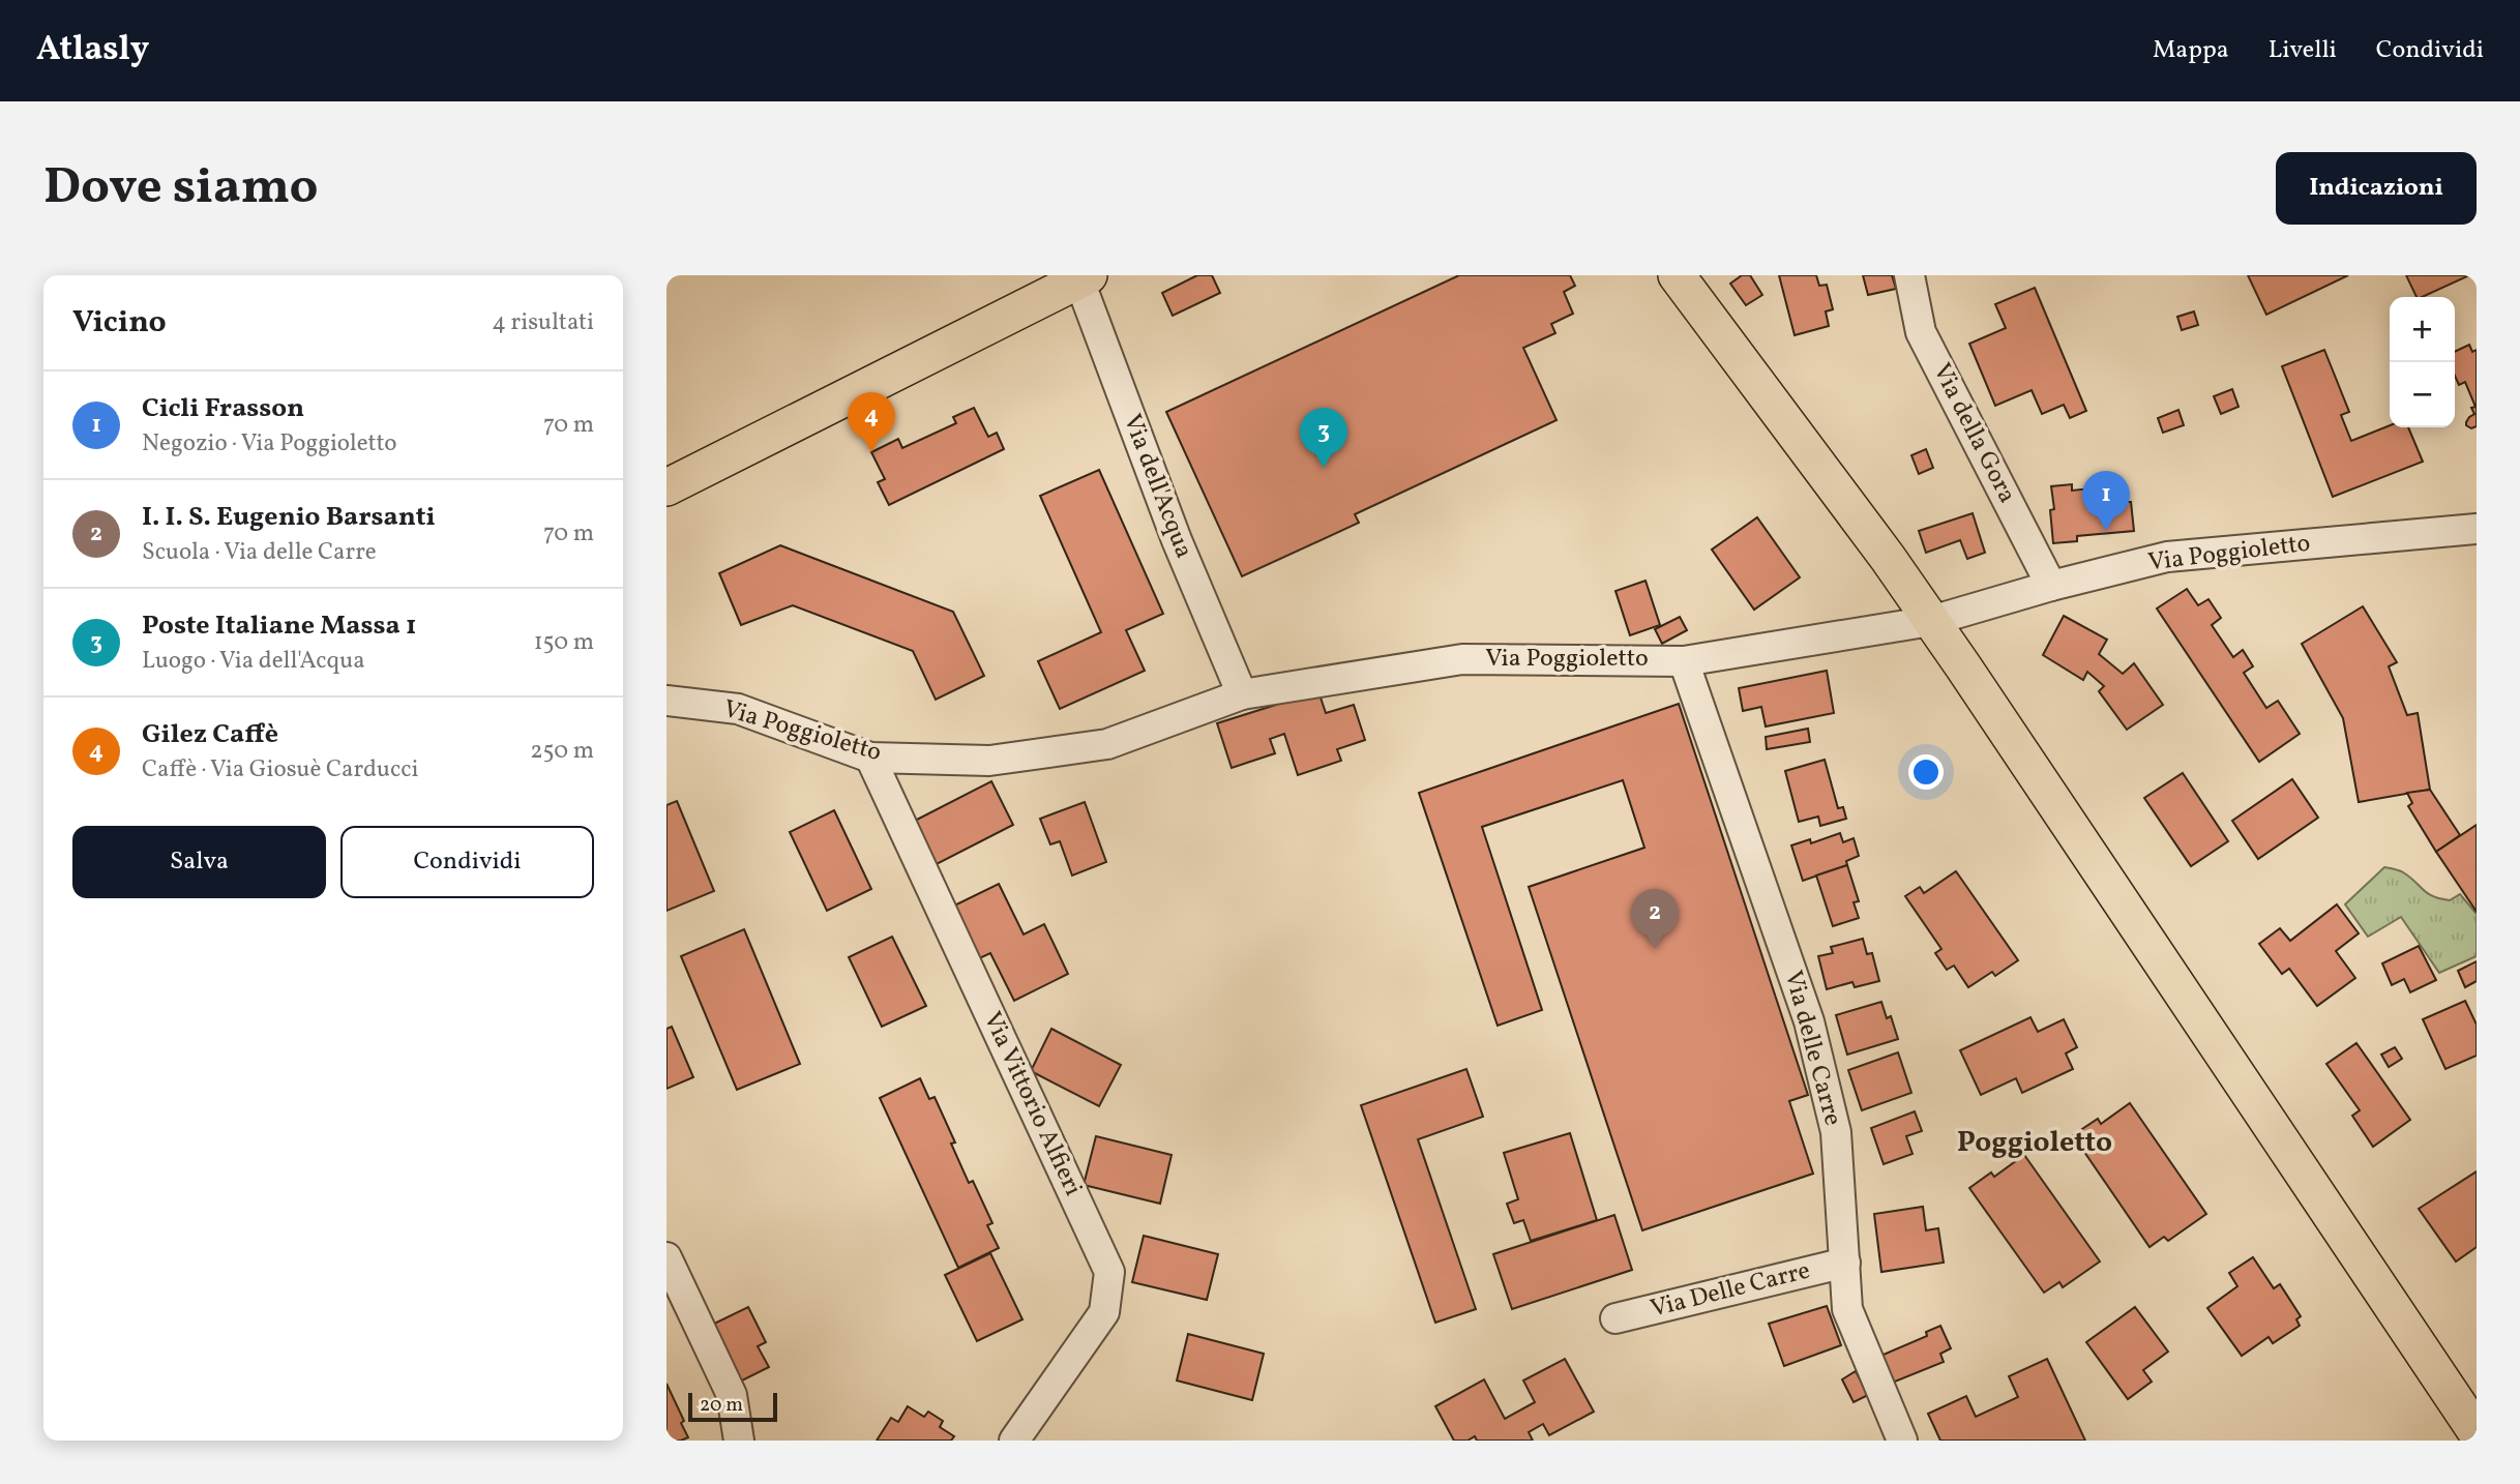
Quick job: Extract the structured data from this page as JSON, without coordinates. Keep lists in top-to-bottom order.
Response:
{
  "streets": {
    "street": [
      "Via della Gora",
      "Via dell'Acqua",
      "Via Poggioletto",
      "Via delle Carre",
      "Via Vittorio Alfieri",
      "Via Delle Carre"
    ]
  },
  "crossings": [
    ["Via della Gora", "Via Poggioletto"],
    ["Via dell'Acqua", "Via Poggioletto"],
    ["Via Poggioletto", "Via delle Carre"],
    ["Via Poggioletto", "Via Vittorio Alfieri"],
    ["Via delle Carre", "Via Delle Carre"]
  ],
  "districts": ["Poggioletto"],
  "scale_bar": "20 m",
  "page": {
    "header": "Atlasly",
    "nav": ["Mappa", "Livelli", "Condividi"],
    "buttons": [
      "Indicazioni",
      ["Salva", "Condividi"]
    ],
    "title": "Dove siamo",
    "heading": ["Vicino", "4 risultati"],
    "map_buttons": ["+", "−"],
    "list": [
      {
        "mark": "1",
        "name": "Cicli Frasson",
        "note": "Negozio · Via Poggioletto",
        "value": "70 m"
      },
      {
        "mark": "2",
        "name": "I. I. S. Eugenio Barsanti",
        "note": "Scuola · Via delle Carre",
        "value": "70 m"
      },
      {
        "mark": "3",
        "name": "Poste Italiane Massa 1",
        "note": "Luogo · Via dell'Acqua",
        "value": "150 m"
      },
      {
        "mark": "4",
        "name": "Gilez Caffè",
        "note": "Caffè · Via Giosuè Carducci",
        "value": "250 m"
      }
    ],
    "pins": [
      "4",
      "3",
      "1",
      "2"
    ],
    "scale": "20 m"
  }
}
